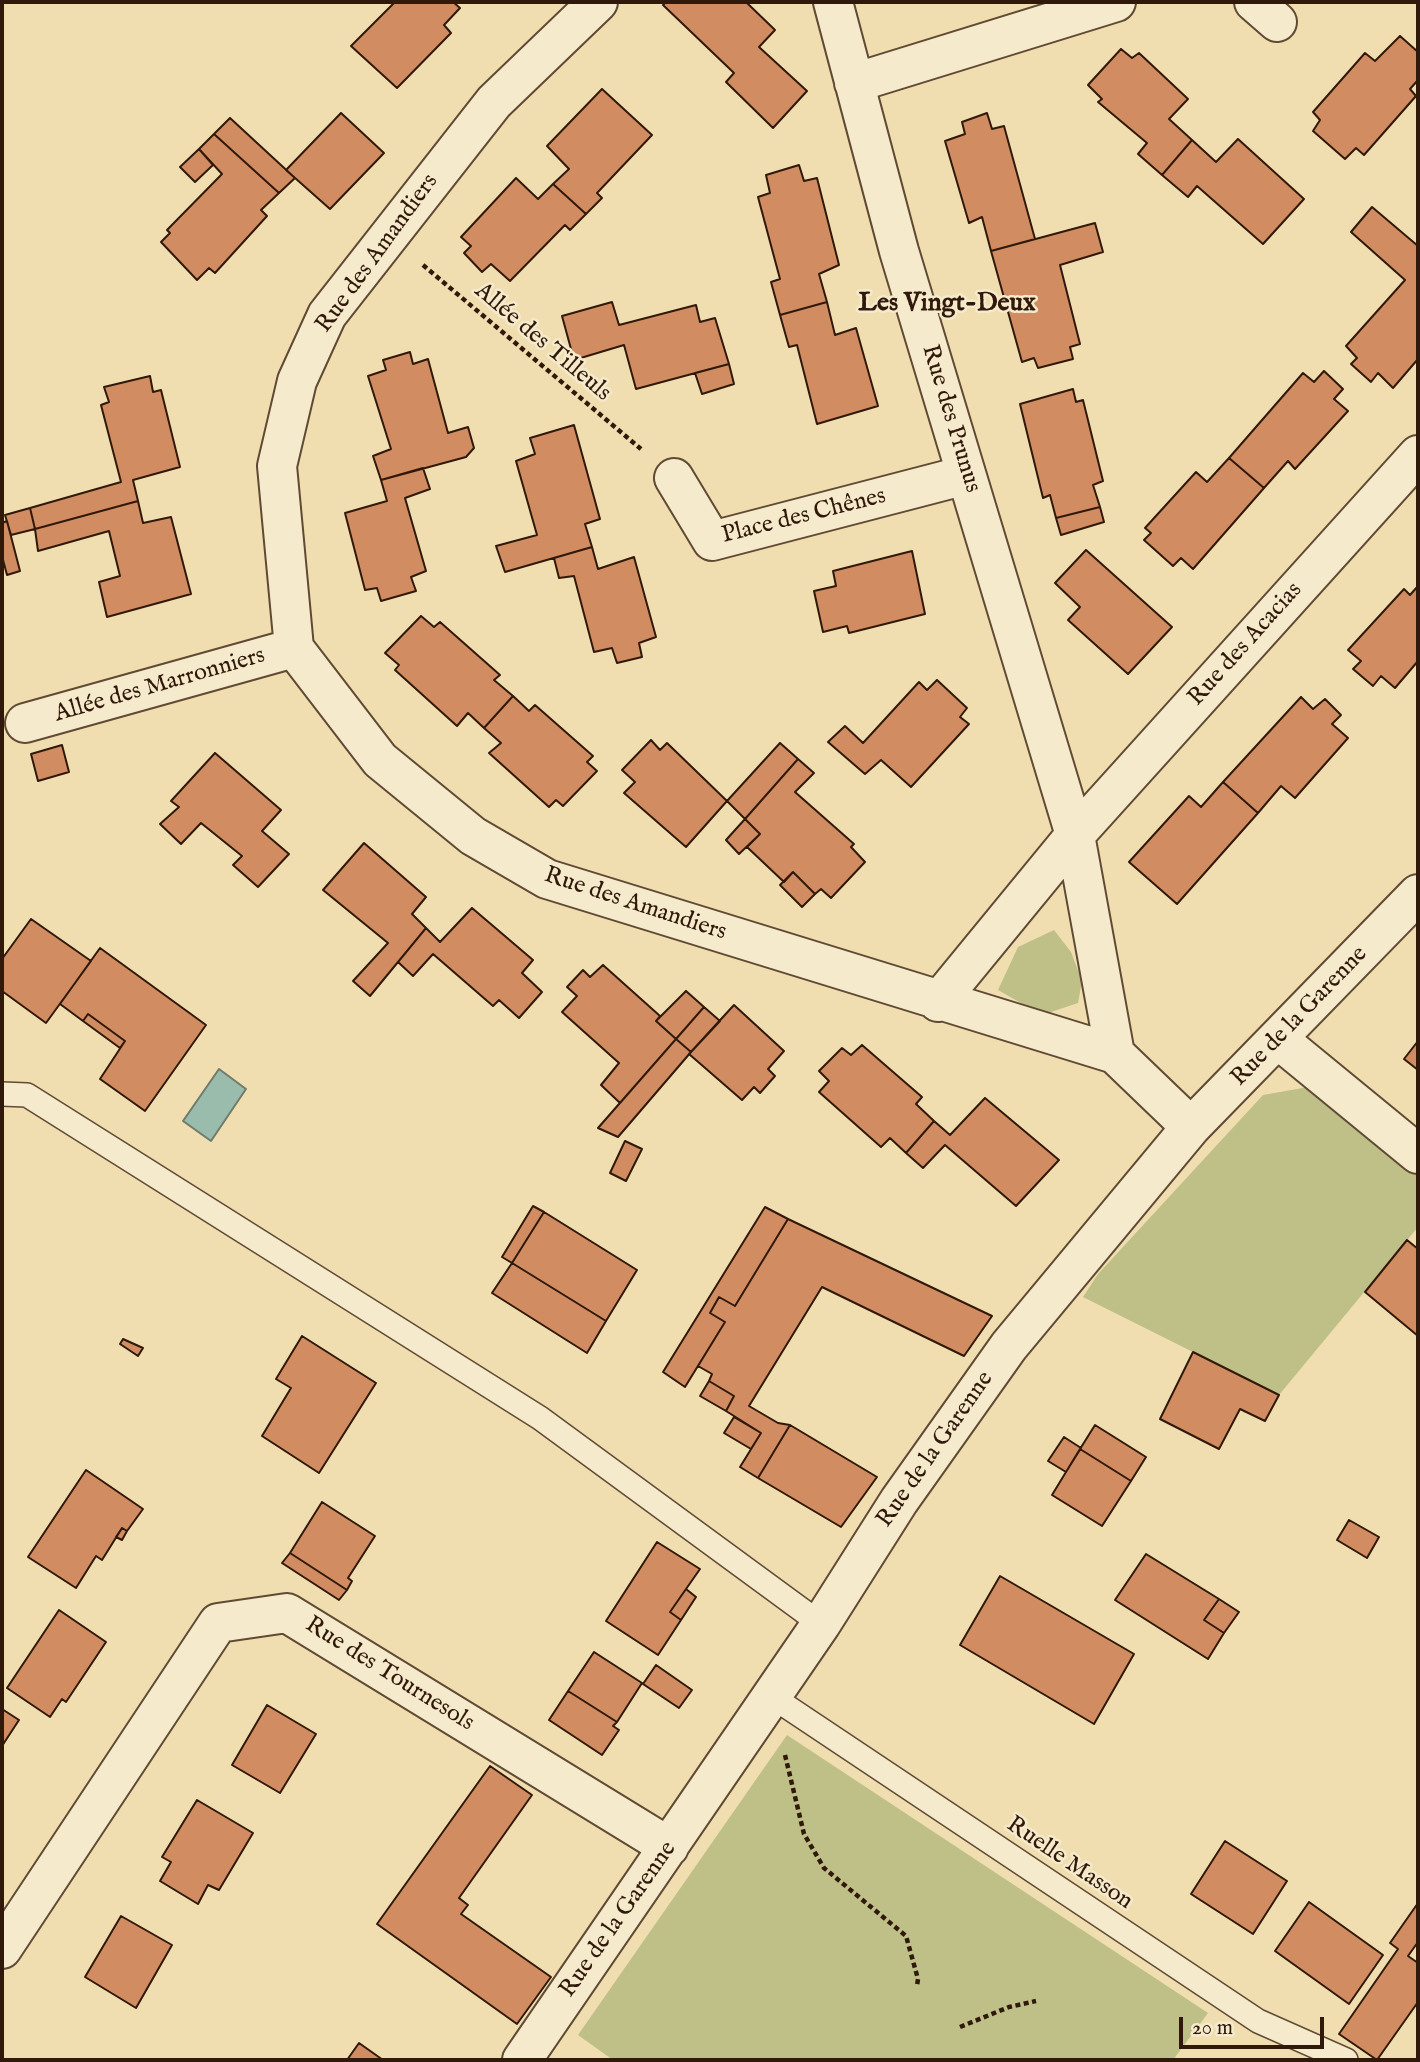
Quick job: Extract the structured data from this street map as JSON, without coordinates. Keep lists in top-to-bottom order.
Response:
{
  "streets": {
    "street": [
      "Rue des Amandiers",
      "Rue des Prunus",
      "Place des Chênes",
      "Rue des Acacias",
      "Allée des Marronniers",
      "Rue de la Garenne",
      "Rue des Tournesols"
    ],
    "lane": ["Ruelle Masson"],
    "path": ["Allée des Tilleuls"]
  },
  "crossings": [
    ["Rue des Amandiers", "Allée des Tilleuls"],
    ["Rue des Amandiers", "Rue des Prunus"],
    ["Rue des Amandiers", "Rue des Acacias"],
    ["Rue des Amandiers", "Allée des Marronniers"],
    ["Rue des Amandiers", "Rue de la Garenne"],
    ["Allée des Tilleuls", "Place des Chênes"],
    ["Rue des Prunus", "Place des Chênes"],
    ["Rue des Prunus", "Rue des Acacias"],
    ["Rue de la Garenne", "Rue des Tournesols"],
    ["Rue de la Garenne", "Ruelle Masson"]
  ],
  "districts": ["Les Vingt-Deux"],
  "scale_bar": "20 m"
}
